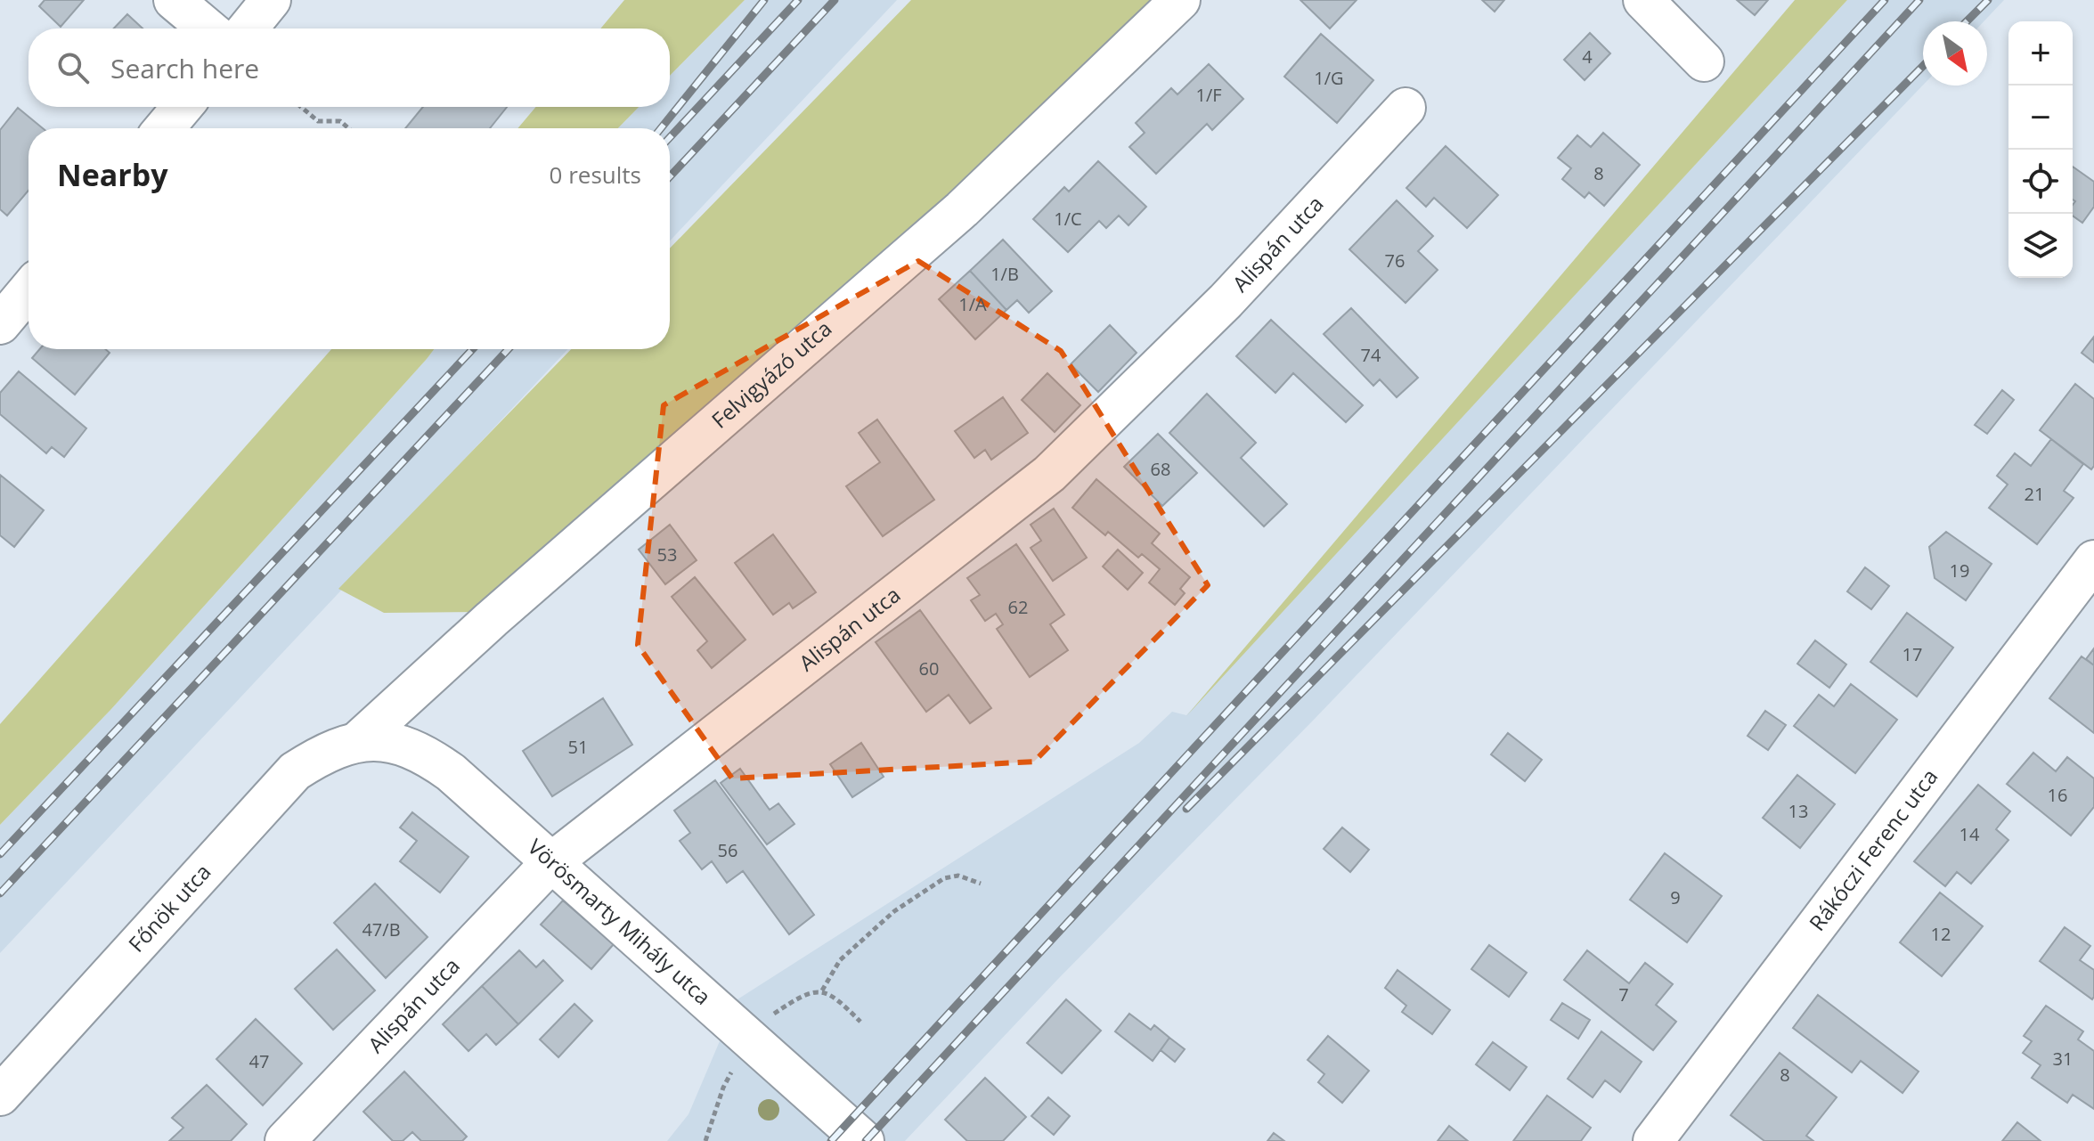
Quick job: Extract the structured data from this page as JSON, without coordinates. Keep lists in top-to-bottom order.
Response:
{
  "streets": {
    "street": [
      "Alispán utca",
      "Felvigyázó utca",
      "Rákóczi Ferenc utca",
      "Főnök utca",
      "Vörösmarty Mihály utca"
    ]
  },
  "crossings": [
    ["Alispán utca", "Vörösmarty Mihály utca"],
    ["Felvigyázó utca", "Főnök utca"],
    ["Felvigyázó utca", "Vörösmarty Mihály utca"],
    ["Főnök utca", "Vörösmarty Mihály utca"]
  ],
  "house_numbers": [
    "4",
    "1/G",
    "1/F",
    "8",
    "1/C",
    "76",
    "1/B",
    "1/A",
    "74",
    "68",
    "21",
    "53",
    "19",
    "62",
    "17",
    "60",
    "51",
    "16",
    "13",
    "14",
    "56",
    "9",
    "47/B",
    "12",
    "7",
    "31",
    "47",
    "8"
  ],
  "north": "bottom right",
  "page": {
    "map_buttons": ["+", "−"],
    "search": "Search here",
    "heading": ["Nearby", "0 results"]
  }
}
